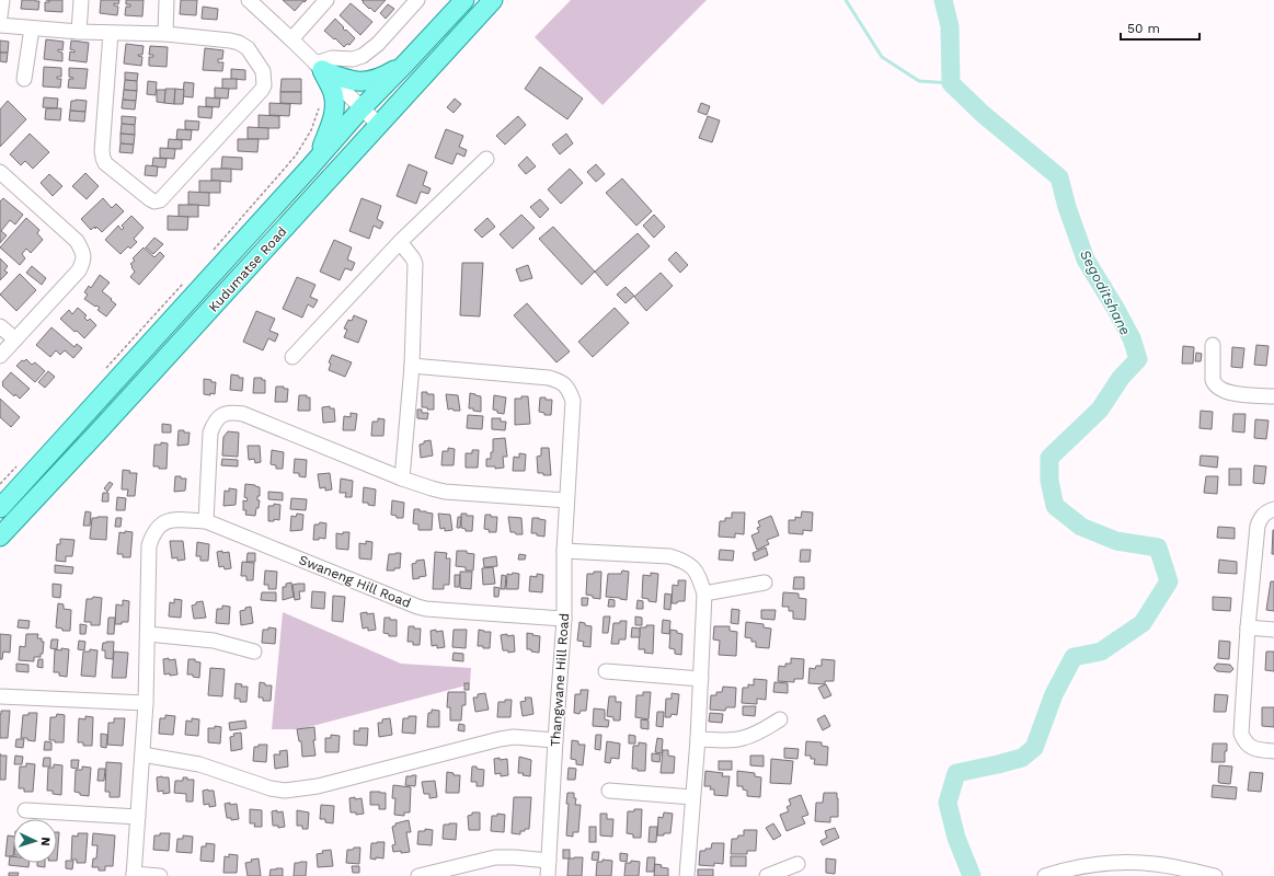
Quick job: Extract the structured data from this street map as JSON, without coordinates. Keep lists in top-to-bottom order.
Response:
{
  "streets": {
    "main road": ["Kudumatse Road"],
    "street": ["Swaneng Hill Road", "Thangwane Hill Road"]
  },
  "crossings": [
    ["Swaneng Hill Road", "Thangwane Hill Road"]
  ],
  "water": ["Segoditshane"],
  "scale_bar": "50 m",
  "north": "right"
}
